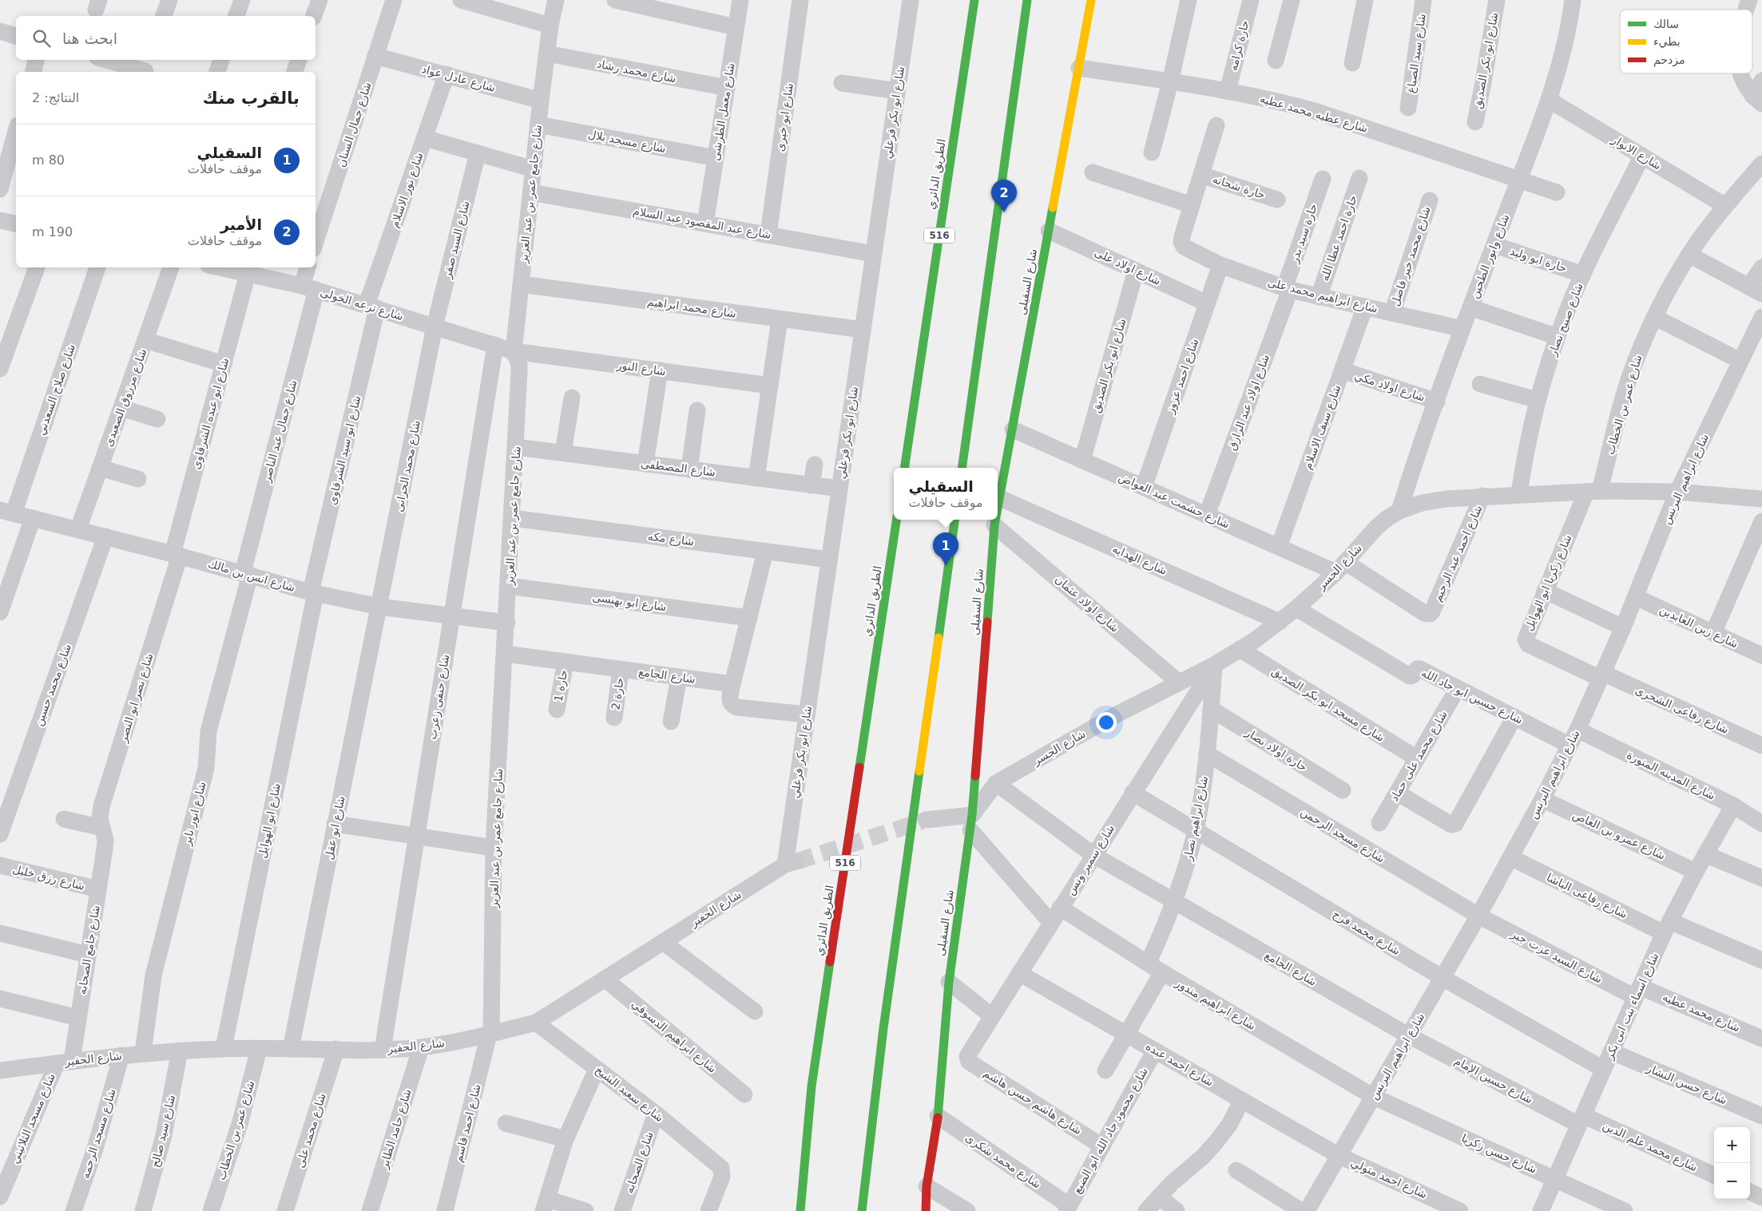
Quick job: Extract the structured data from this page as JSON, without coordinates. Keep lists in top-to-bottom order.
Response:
{
  "streets": {
    "main road": ["الطريق الدائري", "516", "شارع السقيلى"],
    "street": [
      "حارة كرامه",
      "شارع سيد الصباغ",
      "شارع ابو بكر الصديق",
      "شارع محمد رشاد",
      "شارع عادل عواد",
      "شارع معمل الطرشى",
      "شارع ابو بكر فرغلي",
      "شارع عطيه محمد عطيه",
      "شارع ابو خيرى",
      "شارع جمال السنان",
      "شارع مسجد بلال",
      "شارع الانوار",
      "حارة شحاته",
      "شارع نور الاسلام",
      "شارع جامع عمر بن عبد العزيز",
      "شارع عبد المقصود عبد السلام",
      "حارة سيد بدر",
      "حارة احمد عطا الله",
      "شارع السيد صقر",
      "شارع محمد خير فاضل",
      "شارع وابور الطحين",
      "حارة ابو وليد",
      "شارع اولاد على",
      "شارع ابراهيم محمد على",
      "شارع ترعه الخولى",
      "شارع محمد ابراهيم",
      "شارع صبيح نصار",
      "شارع النور",
      "شارع احمد عزوز",
      "شارع اولاد مكي",
      "شارع صلاح السعدني",
      "شارع مرزوق الصعيدى",
      "شارع اولاد عبد الرازق",
      "شارع عمر بن الخطاب",
      "شارع ابو عبده الشرقاوى",
      "شارع سيف الاسلام",
      "شارع جمال عبد الناصر",
      "شارع ابو سيد الشرقاوى",
      "شارع محمد الحرانى",
      "شارع المصطفى",
      "شارع ابراهيم البرنس",
      "شارع حشمت عبد العواض",
      "شارع مكه",
      "شارع احمد عبد الرحيم",
      "شارع الهدايه",
      "شارع الجسر",
      "شارع انس بن مالك",
      "شارع زكريا ابو الهوايل",
      "شارع ابو بهنسى",
      "شارع اولاد عثمان",
      "شارع زين العابدين",
      "شارع الجامع",
      "شارع محمد حسين",
      "حارة 1",
      "حارة 2",
      "شارع حسين ابو جاد الله",
      "شارع حنفى زعرب",
      "شارع نصر ابو النصر",
      "شارع مسجد ابو بكر الصديق",
      "شارع رفاعى الشحرى",
      "حارة اولاد نصار",
      "شارع محمد على حماد",
      "شارع المدينه المنورة",
      "شارع انور ناير",
      "شارع ابراهيم نصار",
      "شارع ابو الهوايل",
      "شارع ابو عقل",
      "شارع مسجد الرحمن",
      "شارع عمرو بن العاص",
      "شارع سمير ونس",
      "شارع رزق خليل",
      "شارع رفاعى الباشا",
      "شارع الحفير",
      "شارع محمد فرج",
      "شارع جامع الصحابه",
      "شارع السيد عزت جبر",
      "شارع ابراهيم مندور",
      "شارع اسماء بنت ابى بكر",
      "شارع محمد عطيه",
      "شارع ابراهيم الدسوقي",
      "شارع احمد عبده",
      "شارع حسين الإمام",
      "شارع حسن النشار",
      "شارع سعيد الشيخ",
      "شارع هاشم حسن هاشم",
      "شارع مسجد الثلاثيني",
      "شارع احمد قاسم",
      "شارع حامد الطاير",
      "شارع محمد على",
      "شارع محمود جاد الله ابو الضبع",
      "شارع سيد صالح",
      "شارع مسجد الرحمه",
      "شارع محمد علم الدين",
      "شارع حسن زكريا",
      "شارع محمد شكرى",
      "شارع الصحابه",
      "شارع احمد متولي"
    ]
  },
  "crossings": [
    ["حارة كرامه", "شارع عطيه محمد عطيه"],
    ["شارع ابو بكر الصديق", "شارع اولاد على"],
    ["شارع ابو بكر الصديق", "شارع حشمت عبد العواض"],
    ["شارع محمد رشاد", "شارع معمل الطرشى"],
    ["شارع محمد رشاد", "شارع جامع عمر بن عبد العزيز"],
    ["شارع عادل عواد", "شارع جمال السنان"],
    ["شارع عادل عواد", "شارع نور الاسلام"],
    ["شارع عادل عواد", "شارع جامع عمر بن عبد العزيز"],
    ["شارع معمل الطرشى", "شارع مسجد بلال"],
    ["شارع معمل الطرشى", "شارع عبد المقصود عبد السلام"],
    ["شارع ابو بكر فرغلي", "شارع عبد المقصود عبد السلام"],
    ["شارع ابو بكر فرغلي", "شارع محمد ابراهيم"],
    ["شارع ابو بكر فرغلي", "شارع المصطفى"],
    ["شارع ابو بكر فرغلي", "شارع مكه"],
    ["شارع ابو بكر فرغلي", "شارع الحفير"],
    ["شارع عطيه محمد عطيه", "شارع وابور الطحين"],
    ["شارع عطيه محمد عطيه", "شارع السقيلى"],
    ["شارع ابو خيرى", "شارع عبد المقصود عبد السلام"],
    ["شارع مسجد بلال", "شارع جامع عمر بن عبد العزيز"],
    ["شارع الانوار", "شارع وابور الطحين"],
    ["شارع الانوار", "شارع صبيح نصار"],
    ["شارع الانوار", "شارع عمر بن الخطاب"],
    ["شارع نور الاسلام", "شارع ترعه الخولى"],
    ["شارع نور الاسلام", "شارع ابو سيد الشرقاوى"],
    ["شارع جامع عمر بن عبد العزيز", "شارع عبد المقصود عبد السلام"],
    ["شارع جامع عمر بن عبد العزيز", "شارع ترعه الخولى"],
    ["شارع جامع عمر بن عبد العزيز", "شارع محمد ابراهيم"],
    ["شارع جامع عمر بن عبد العزيز", "شارع النور"],
    ["شارع جامع عمر بن عبد العزيز", "شارع المصطفى"],
    ["شارع جامع عمر بن عبد العزيز", "شارع مكه"],
    ["شارع جامع عمر بن عبد العزيز", "شارع انس بن مالك"],
    ["شارع جامع عمر بن عبد العزيز", "شارع ابو بهنسى"],
    ["شارع جامع عمر بن عبد العزيز", "شارع الجامع"],
    ["شارع جامع عمر بن عبد العزيز", "شارع الحفير"],
    ["شارع جامع عمر بن عبد العزيز", "شارع احمد قاسم"],
    ["حارة سيد بدر", "شارع ابراهيم محمد على"],
    ["حارة سيد بدر", "شارع اولاد عبد الرازق"],
    ["حارة احمد عطا الله", "شارع ابراهيم محمد على"],
    ["شارع السيد صقر", "شارع ترعه الخولى"],
    ["شارع السيد صقر", "شارع محمد الحرانى"],
    ["شارع محمد خير فاضل", "شارع ابراهيم محمد على"],
    ["شارع وابور الطحين", "حارة ابو وليد"],
    ["شارع وابور الطحين", "شارع ابراهيم محمد على"],
    ["شارع وابور الطحين", "شارع اولاد مكي"],
    ["شارع وابور الطحين", "شارع الجسر"],
    ["حارة ابو وليد", "شارع صبيح نصار"],
    ["شارع اولاد على", "شارع السقيلى"],
    ["شارع اولاد على", "شارع احمد عزوز"],
    ["شارع السقيلى", "شارع حشمت عبد العواض"],
    ["شارع السقيلى", "شارع الهدايه"],
    ["شارع السقيلى", "شارع الجسر"],
    ["شارع السقيلى", "شارع اولاد عثمان"],
    ["شارع السقيلى", "شارع محمد شكرى"],
    ["شارع ابراهيم محمد على", "شارع احمد عزوز"],
    ["شارع ابراهيم محمد على", "شارع اولاد عبد الرازق"],
    ["شارع ابراهيم محمد على", "شارع سيف الاسلام"],
    ["شارع ترعه الخولى", "شارع النور"],
    ["شارع ترعه الخولى", "شارع ابو عبده الشرقاوى"],
    ["شارع ترعه الخولى", "شارع جمال عبد الناصر"],
    ["شارع ترعه الخولى", "شارع ابو سيد الشرقاوى"],
    ["شارع ترعه الخولى", "شارع محمد الحرانى"],
    ["شارع ترعه الخولى", "شارع حنفى زعرب"],
    ["شارع صبيح نصار", "شارع الجسر"],
    ["شارع احمد عزوز", "شارع حشمت عبد العواض"],
    ["شارع اولاد مكي", "شارع سيف الاسلام"],
    ["شارع صلاح السعدني", "شارع انس بن مالك"],
    ["شارع مرزوق الصعيدى", "شارع انس بن مالك"],
    ["شارع اولاد عبد الرازق", "شارع حشمت عبد العواض"],
    ["شارع عمر بن الخطاب", "شارع الجسر"],
    ["شارع عمر بن الخطاب", "شارع زكريا ابو الهوايل"],
    ["شارع عمر بن الخطاب", "شارع الحفير"],
    ["شارع ابو عبده الشرقاوى", "شارع انس بن مالك"],
    ["شارع ابو عبده الشرقاوى", "شارع نصر ابو النصر"],
    ["شارع سيف الاسلام", "شارع حشمت عبد العواض"],
    ["شارع جمال عبد الناصر", "شارع انس بن مالك"],
    ["شارع جمال عبد الناصر", "شارع انور ناير"],
    ["شارع ابو سيد الشرقاوى", "شارع انس بن مالك"],
    ["شارع ابو سيد الشرقاوى", "شارع ابو الهوايل"],
    ["شارع محمد الحرانى", "شارع انس بن مالك"],
    ["شارع محمد الحرانى", "شارع ابو عقل"],
    ["شارع ابراهيم البرنس", "شارع الجسر"],
    ["شارع ابراهيم البرنس", "شارع زكريا ابو الهوايل"],
    ["شارع ابراهيم البرنس", "شارع زين العابدين"],
    ["شارع ابراهيم البرنس", "شارع الجامع"],
    ["شارع ابراهيم البرنس", "شارع حسين ابو جاد الله"],
    ["شارع ابراهيم البرنس", "شارع رفاعى الشحرى"],
    ["شارع ابراهيم البرنس", "شارع المدينه المنورة"],
    ["شارع ابراهيم البرنس", "شارع مسجد الرحمن"],
    ["شارع ابراهيم البرنس", "شارع عمرو بن العاص"],
    ["شارع ابراهيم البرنس", "شارع رفاعى الباشا"],
    ["شارع ابراهيم البرنس", "شارع محمد فرج"],
    ["شارع ابراهيم البرنس", "شارع السيد عزت جبر"],
    ["شارع ابراهيم البرنس", "شارع ابراهيم مندور"],
    ["شارع ابراهيم البرنس", "شارع احمد عبده"],
    ["شارع ابراهيم البرنس", "شارع حسين الإمام"],
    ["شارع ابراهيم البرنس", "شارع حسن زكريا"],
    ["شارع ابراهيم البرنس", "شارع احمد متولي"],
    ["شارع حشمت عبد العواض", "شارع احمد عبد الرحيم"],
    ["شارع حشمت عبد العواض", "شارع الجسر"],
    ["شارع احمد عبد الرحيم", "شارع الجسر"],
    ["شارع الهدايه", "شارع الجسر"],
    ["شارع الجسر", "شارع زكريا ابو الهوايل"],
    ["شارع الجسر", "شارع اولاد عثمان"],
    ["شارع الجسر", "شارع الجامع"],
    ["شارع الجسر", "شارع حسين ابو جاد الله"],
    ["شارع الجسر", "شارع مسجد ابو بكر الصديق"],
    ["شارع الجسر", "شارع ابراهيم نصار"],
    ["شارع الجسر", "شارع سمير ونس"],
    ["شارع انس بن مالك", "شارع محمد حسين"],
    ["شارع انس بن مالك", "شارع حنفى زعرب"],
    ["شارع انس بن مالك", "شارع نصر ابو النصر"],
    ["شارع انس بن مالك", "شارع انور ناير"],
    ["شارع انس بن مالك", "شارع ابو الهوايل"],
    ["شارع انس بن مالك", "شارع ابو عقل"],
    ["شارع زكريا ابو الهوايل", "شارع رفاعى الشحرى"],
    ["شارع الجامع", "حارة 1"],
    ["شارع الجامع", "حارة 2"],
    ["شارع الجامع", "شارع ابراهيم نصار"],
    ["شارع الجامع", "شارع سمير ونس"],
    ["شارع الجامع", "شارع حسين الإمام"],
    ["شارع حسين ابو جاد الله", "شارع محمد على حماد"],
    ["شارع حنفى زعرب", "شارع الحفير"],
    ["شارع نصر ابو النصر", "شارع جامع الصحابه"],
    ["شارع مسجد ابو بكر الصديق", "شارع محمد على حماد"],
    ["حارة اولاد نصار", "شارع ابراهيم نصار"],
    ["شارع المدينه المنورة", "شارع اسماء بنت ابى بكر"],
    ["شارع انور ناير", "شارع الحفير"],
    ["شارع ابراهيم نصار", "شارع مسجد الرحمن"],
    ["شارع ابراهيم نصار", "شارع سمير ونس"],
    ["شارع ابراهيم نصار", "شارع محمد فرج"],
    ["شارع ابراهيم نصار", "شارع ابراهيم مندور"],
    ["شارع ابراهيم نصار", "شارع احمد عبده"],
    ["شارع ابو الهوايل", "شارع الحفير"],
    ["شارع ابو عقل", "شارع الحفير"],
    ["شارع مسجد الرحمن", "شارع السيد عزت جبر"],
    ["شارع عمرو بن العاص", "شارع اسماء بنت ابى بكر"],
    ["شارع سمير ونس", "شارع محمد فرج"],
    ["شارع سمير ونس", "شارع ابراهيم مندور"],
    ["شارع سمير ونس", "شارع احمد عبده"],
    ["شارع سمير ونس", "شارع هاشم حسن هاشم"],
    ["شارع رزق خليل", "شارع جامع الصحابه"],
    ["شارع رفاعى الباشا", "شارع اسماء بنت ابى بكر"],
    ["شارع الحفير", "شارع جامع الصحابه"],
    ["شارع الحفير", "شارع ابراهيم الدسوقي"],
    ["شارع الحفير", "شارع سعيد الشيخ"],
    ["شارع الحفير", "شارع مسجد الثلاثيني"],
    ["شارع الحفير", "شارع احمد قاسم"],
    ["شارع الحفير", "شارع حامد الطاير"],
    ["شارع الحفير", "شارع محمد على"],
    ["شارع الحفير", "شارع سيد صالح"],
    ["شارع الحفير", "شارع مسجد الرحمه"],
    ["شارع محمد فرج", "شارع اسماء بنت ابى بكر"],
    ["شارع جامع الصحابه", "شارع مسجد الثلاثيني"],
    ["شارع السيد عزت جبر", "شارع اسماء بنت ابى بكر"],
    ["شارع السيد عزت جبر", "شارع محمد عطيه"],
    ["شارع ابراهيم مندور", "شارع حسن زكريا"],
    ["شارع اسماء بنت ابى بكر", "شارع محمد عطيه"],
    ["شارع اسماء بنت ابى بكر", "شارع حسين الإمام"],
    ["شارع اسماء بنت ابى بكر", "شارع حسن النشار"],
    ["شارع اسماء بنت ابى بكر", "شارع محمد علم الدين"],
    ["شارع اسماء بنت ابى بكر", "شارع حسن زكريا"],
    ["شارع احمد عبده", "شارع محمود جاد الله ابو الضبع"],
    ["شارع احمد عبده", "شارع احمد متولي"],
    ["شارع حسين الإمام", "شارع محمد علم الدين"],
    ["شارع سعيد الشيخ", "شارع الصحابه"],
    ["شارع هاشم حسن هاشم", "شارع محمود جاد الله ابو الضبع"],
    ["شارع محمود جاد الله ابو الضبع", "شارع محمد شكرى"]
  ],
  "legend": ["سالك", "بطيء", "مزدحم"],
  "page": {
    "search": "ابحث هنا",
    "heading": ["بالقرب منك", "النتائج: 2"],
    "list": [
      {
        "mark": "1",
        "name": "السقيلي",
        "note": "موقف حافلات",
        "value": "80 m"
      },
      {
        "mark": "2",
        "name": "الأمير",
        "note": "موقف حافلات",
        "value": "190 m"
      }
    ],
    "pins": ["2", "1"],
    "popup": ["السقيلي", "موقف حافلات"],
    "map_buttons": ["+", "−"]
  }
}
